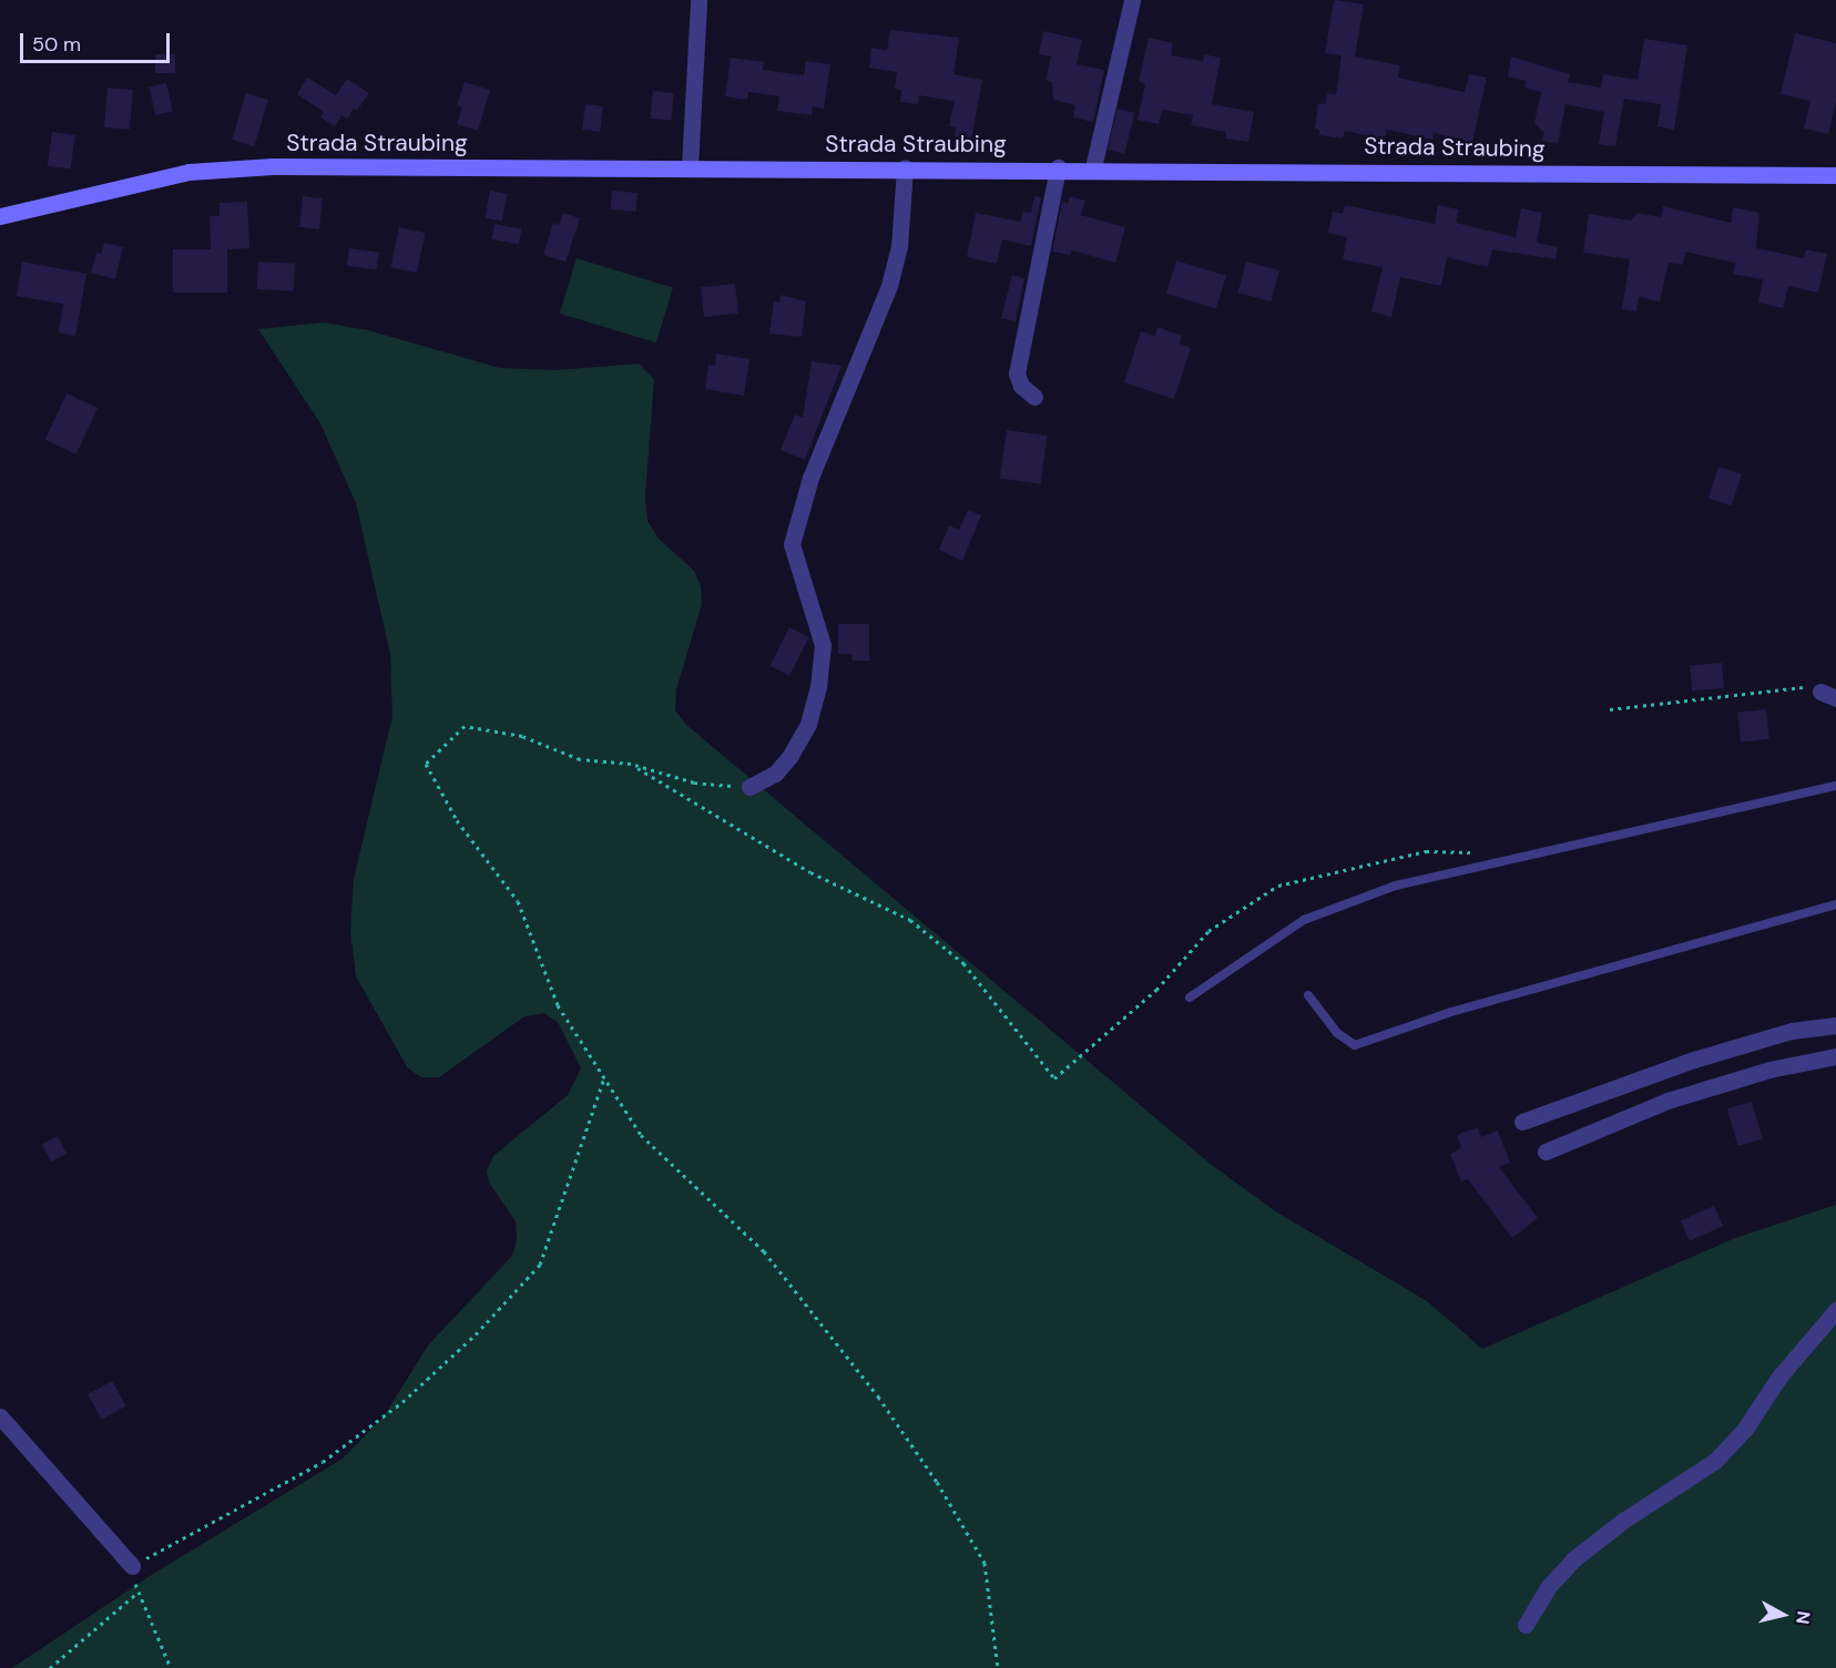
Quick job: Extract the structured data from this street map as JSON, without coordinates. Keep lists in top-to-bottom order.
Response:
{
  "streets": {
    "main road": ["Strada Straubing"]
  },
  "scale_bar": "50 m",
  "north": "right"
}
